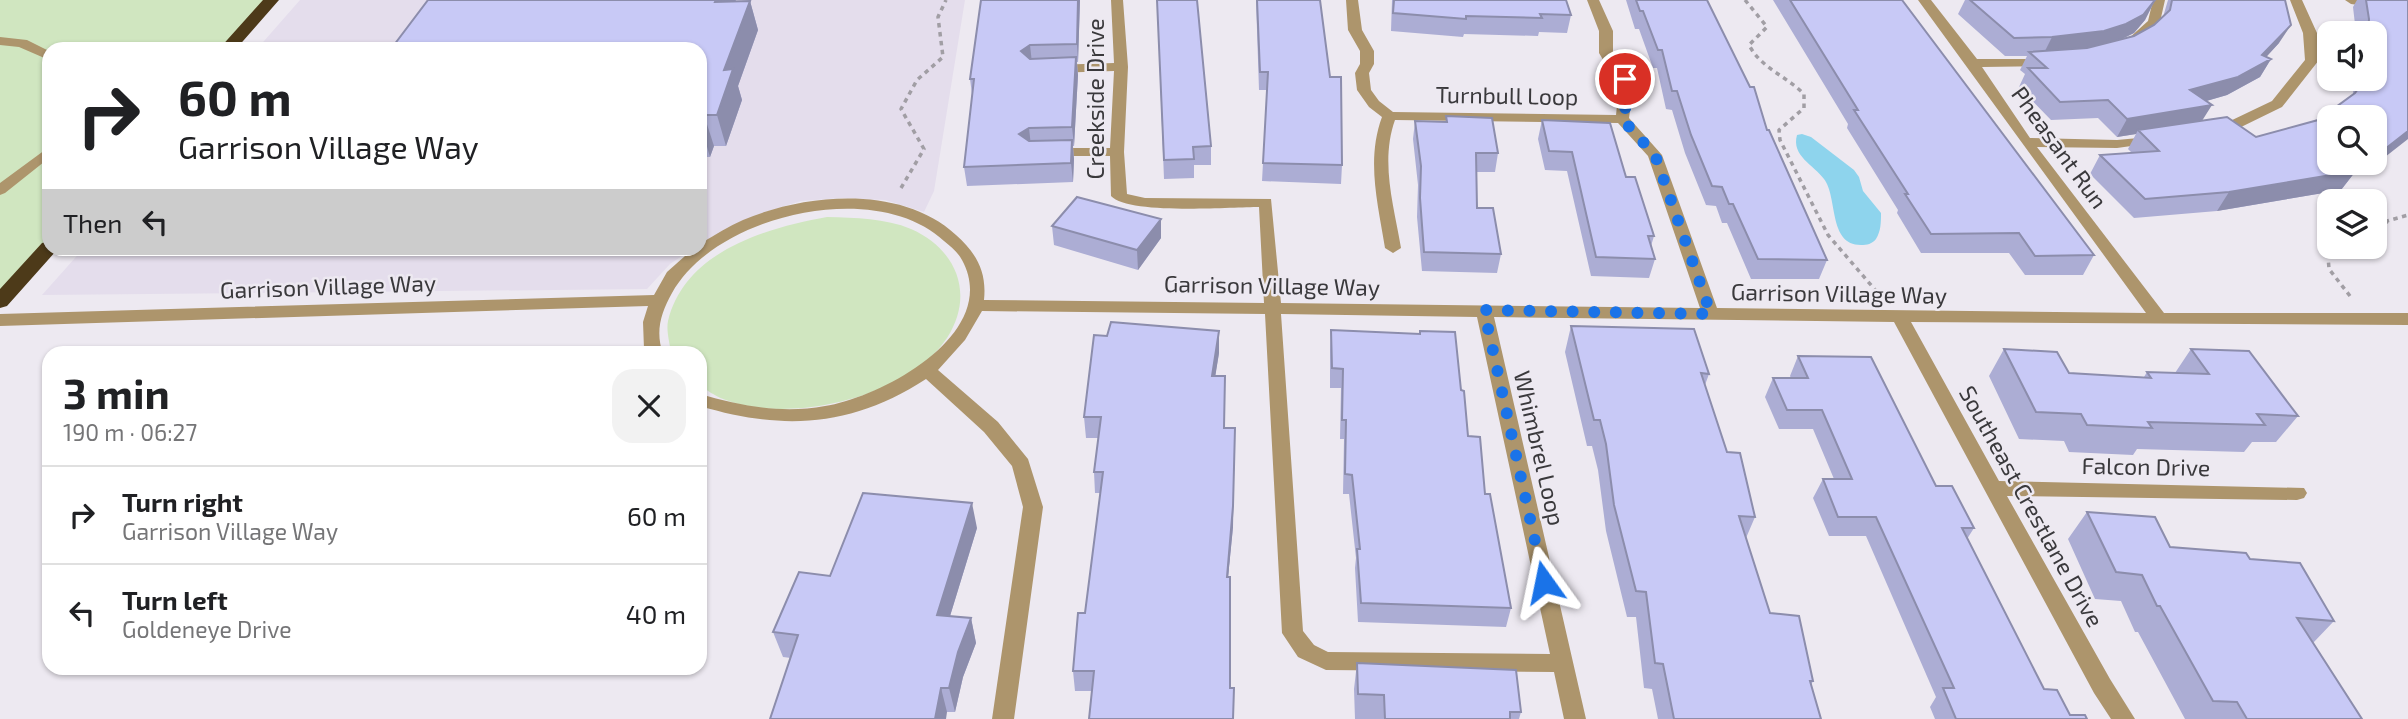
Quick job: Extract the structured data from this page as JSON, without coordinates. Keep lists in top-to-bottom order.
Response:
{
  "streets": {
    "street": [
      "Turnbull Loop",
      "Creekside Drive",
      "Pheasant Run",
      "Garrison Village Way",
      "Whimbrel Loop",
      "Falcon Drive",
      "Southeast Crestlane Drive"
    ]
  },
  "crossings": [
    ["Creekside Drive", "Garrison Village Way"],
    ["Pheasant Run", "Garrison Village Way"],
    ["Garrison Village Way", "Whimbrel Loop"],
    ["Garrison Village Way", "Southeast Crestlane Drive"],
    ["Falcon Drive", "Southeast Crestlane Drive"]
  ],
  "page": {
    "turn": ["60 m", "Garrison Village Way"],
    "then": "Then",
    "heading": ["3 min", "190 m · 06:27"],
    "list": [
      {
        "name": "Turn right",
        "note": "Garrison Village Way",
        "value": "60 m"
      },
      {
        "name": "Turn left",
        "note": "Goldeneye Drive",
        "value": "40 m"
      }
    ]
  }
}
